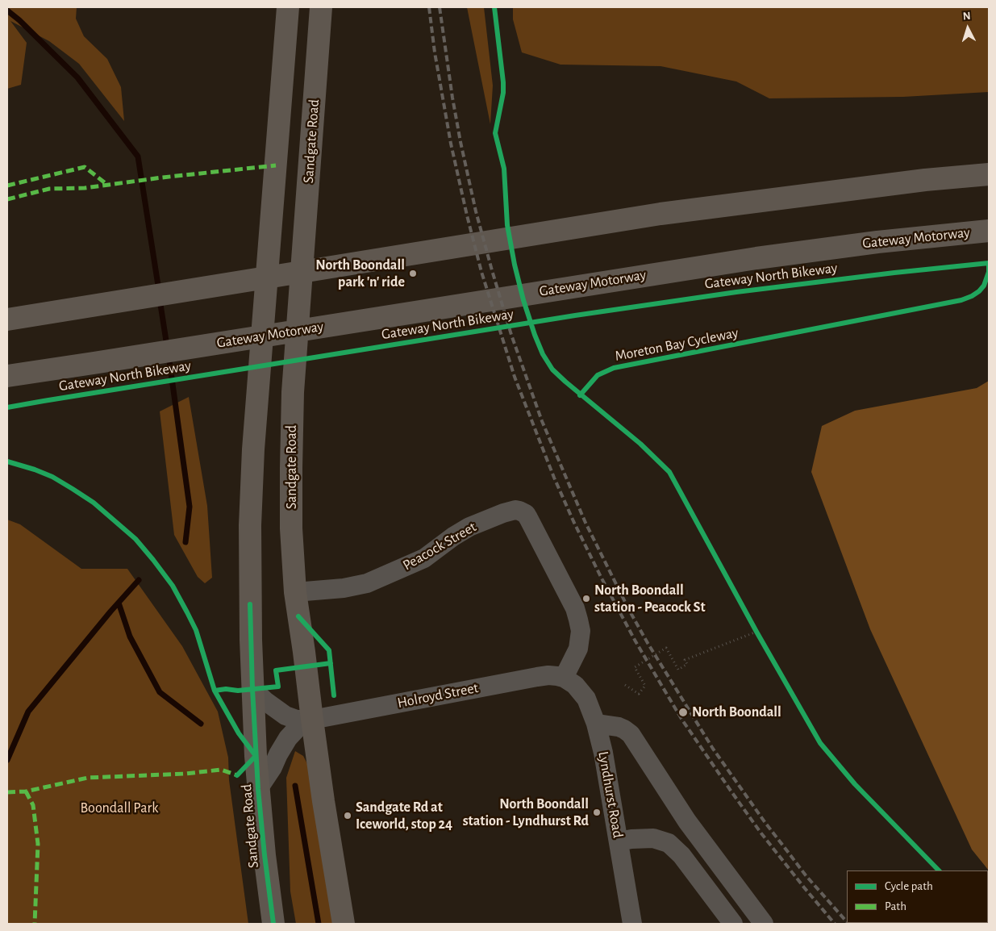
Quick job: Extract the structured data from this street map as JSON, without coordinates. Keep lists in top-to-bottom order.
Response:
{
  "streets": {
    "highway": ["Sandgate Road", "Gateway Motorway"],
    "street": ["Peacock Street", "Holroyd Street", "Lyndhurst Road"],
    "cycle path": ["Gateway North Bikeway", "Moreton Bay Cycleway"]
  },
  "crossings": [
    ["Sandgate Road", "Peacock Street"],
    ["Sandgate Road", "Holroyd Street"],
    ["Peacock Street", "Holroyd Street"],
    ["Peacock Street", "Lyndhurst Road"],
    ["Holroyd Street", "Lyndhurst Road"]
  ],
  "parks": ["Boondall Park"],
  "places": [
    "North Boondall park 'n' ride",
    "North Boondall station - Peacock St",
    "North Boondall",
    "North Boondall station - Lyndhurst Rd",
    "Sandgate Rd at Iceworld, stop 24"
  ],
  "legend": ["Cycle path", "Path"],
  "north": "top"
}
